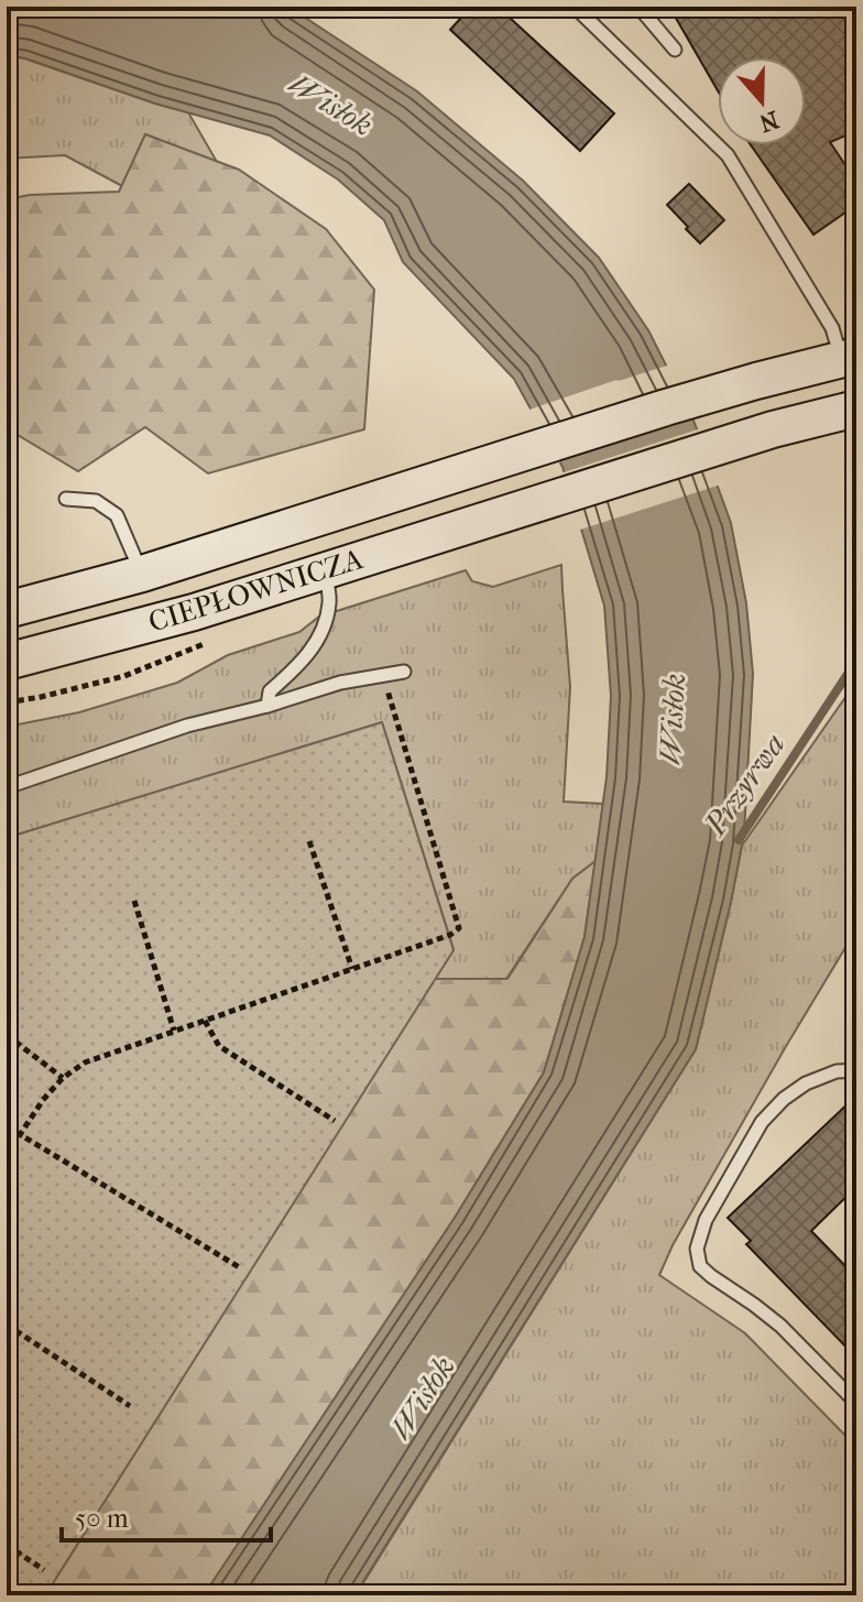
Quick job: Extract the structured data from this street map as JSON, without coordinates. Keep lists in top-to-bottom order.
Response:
{
  "streets": {
    "main road": ["CIEPŁOWNICZA"]
  },
  "water": ["Wisłok", "Przyrwa"],
  "scale_bar": "50 m",
  "north": "bottom"
}
